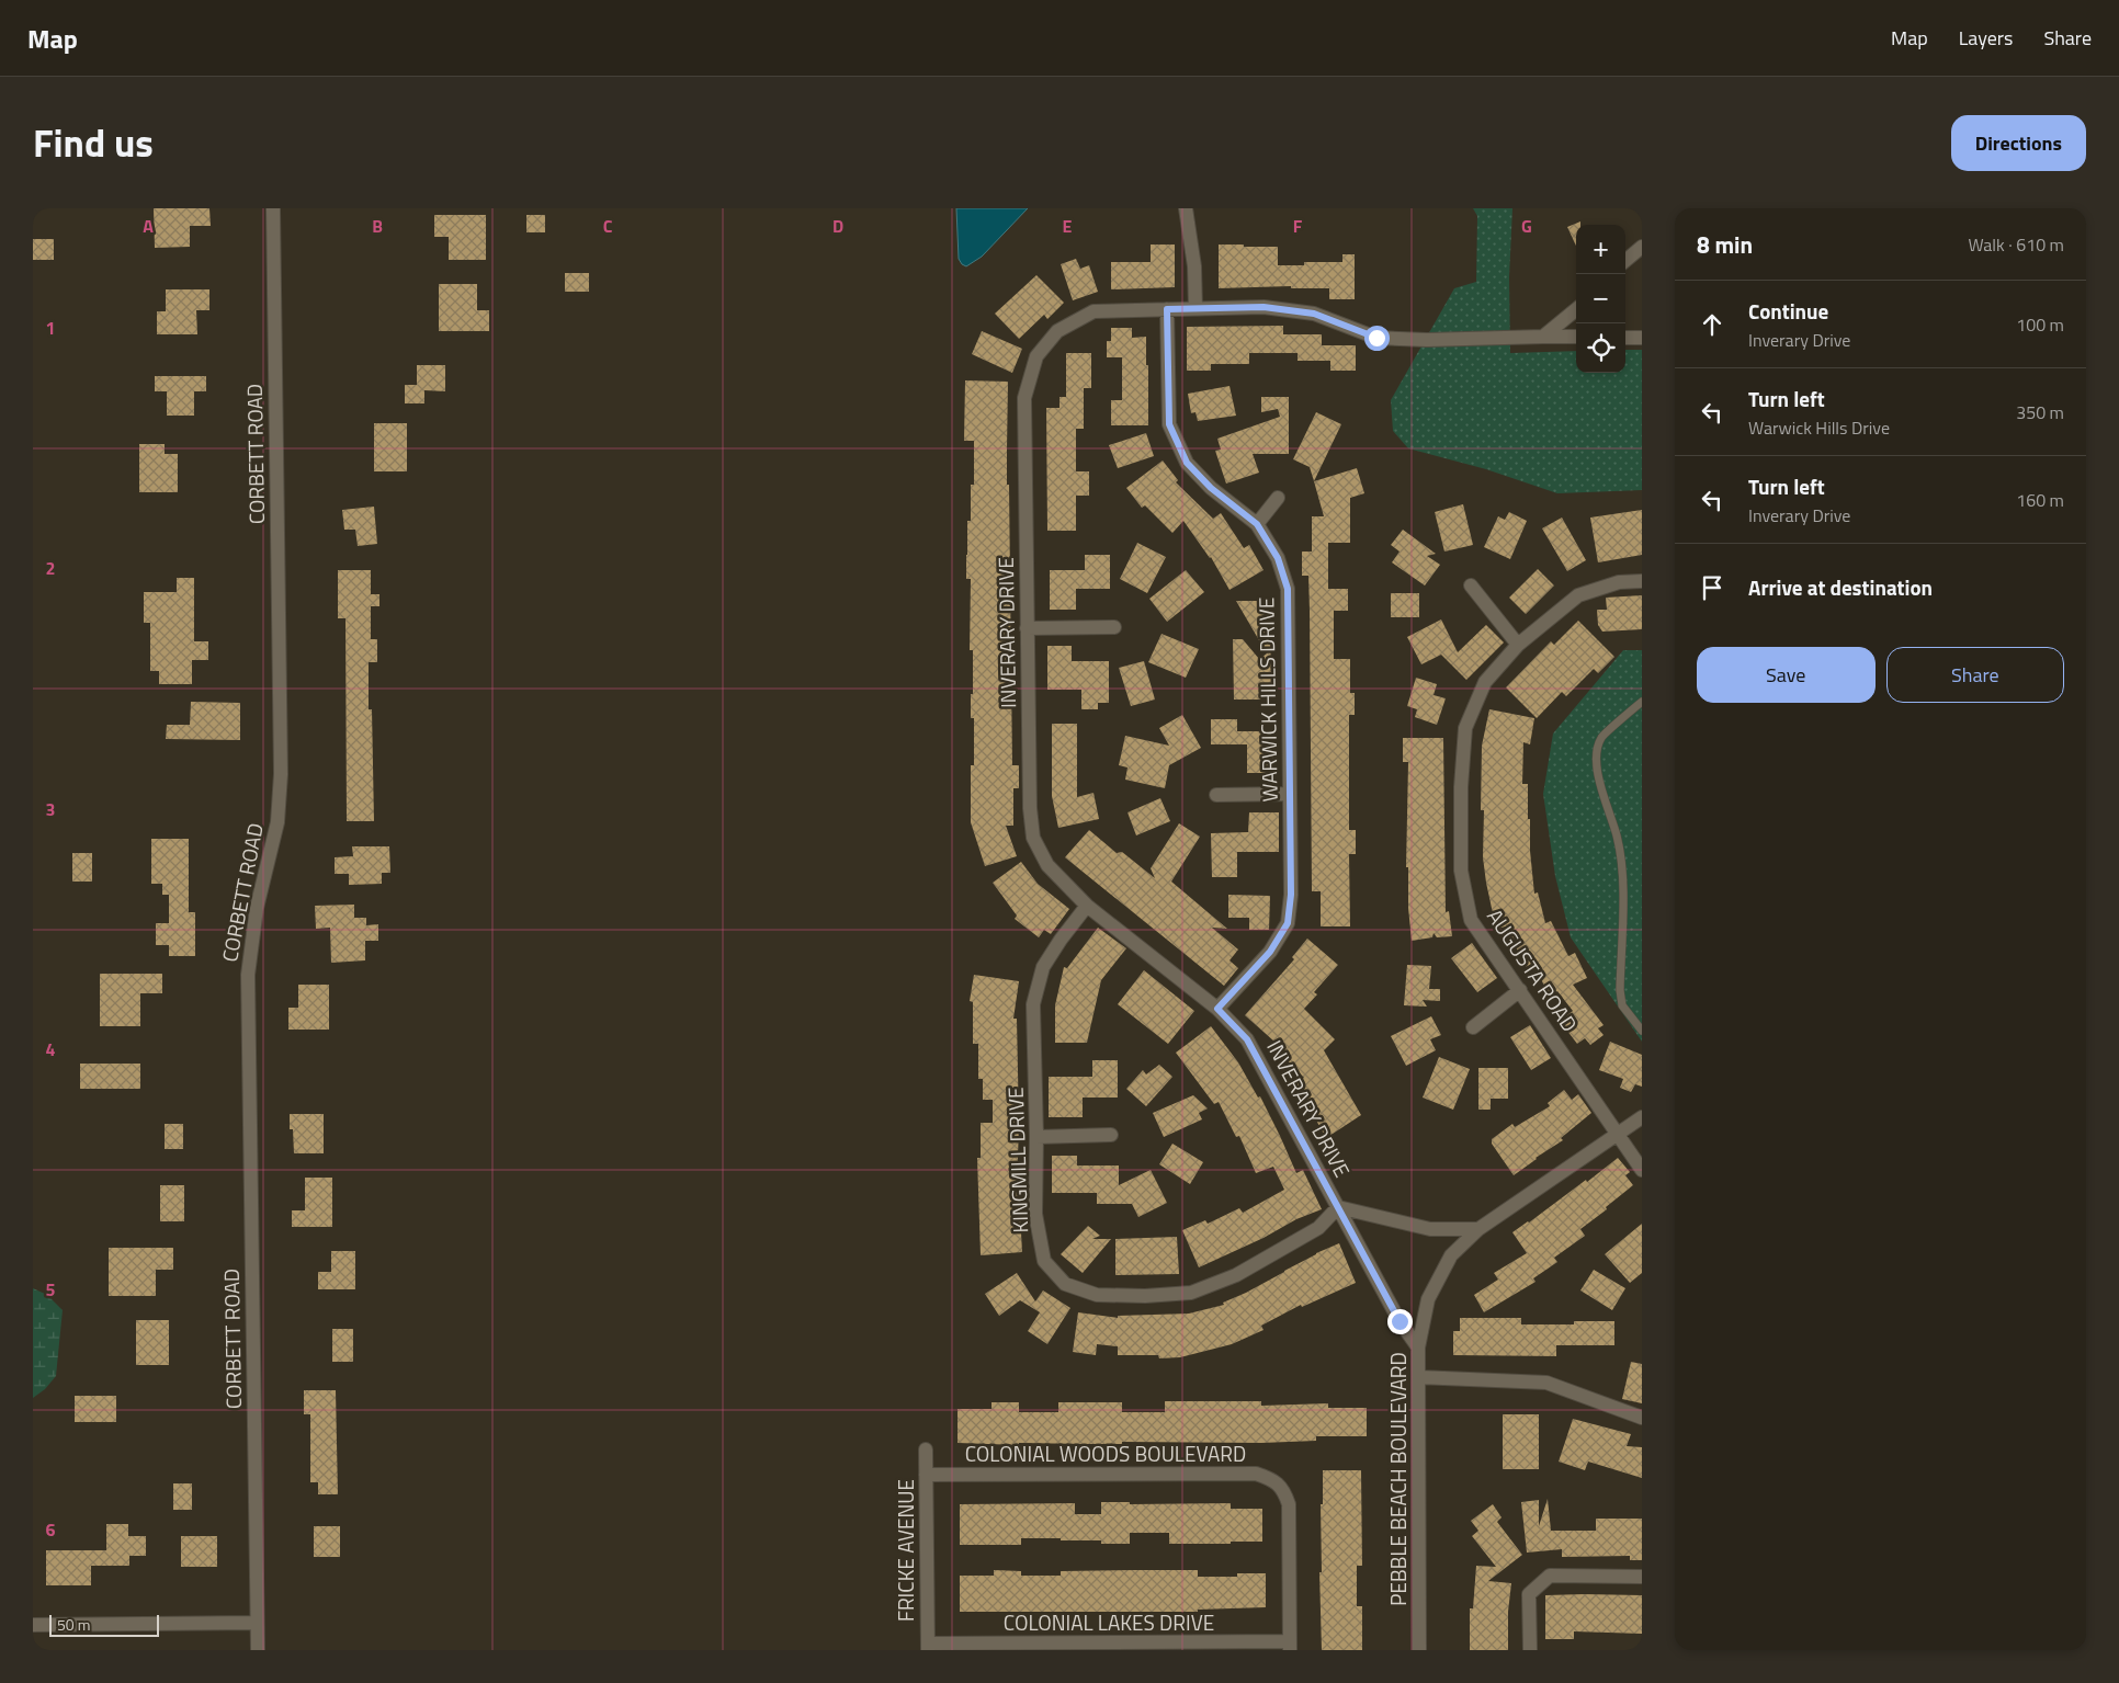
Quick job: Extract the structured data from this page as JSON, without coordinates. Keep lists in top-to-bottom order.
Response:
{
  "streets": {
    "street": [
      "CORBETT ROAD",
      "INVERARY DRIVE",
      "WARWICK HILLS DRIVE",
      "AUGUSTA ROAD",
      "KINGMILL DRIVE",
      "COLONIAL WOODS BOULEVARD",
      "PEBBLE BEACH BOULEVARD",
      "FRICKE AVENUE",
      "COLONIAL LAKES DRIVE"
    ]
  },
  "crossings": [
    ["INVERARY DRIVE", "WARWICK HILLS DRIVE"],
    ["INVERARY DRIVE", "KINGMILL DRIVE"],
    ["INVERARY DRIVE", "PEBBLE BEACH BOULEVARD"],
    ["AUGUSTA ROAD", "PEBBLE BEACH BOULEVARD"],
    ["COLONIAL WOODS BOULEVARD", "FRICKE AVENUE"],
    ["COLONIAL WOODS BOULEVARD", "COLONIAL LAKES DRIVE"],
    ["FRICKE AVENUE", "COLONIAL LAKES DRIVE"]
  ],
  "scale_bar": "50 m",
  "page": {
    "header": "Map",
    "nav": ["Map", "Layers", "Share"],
    "title": "Find us",
    "buttons": [
      "Directions",
      ["Save", "Share"]
    ],
    "heading": ["8 min", "Walk · 610 m"],
    "map_buttons": ["+", "−"],
    "list": [
      ["Continue", "Inverary Drive", "100 m"],
      ["Turn left", "Warwick Hills Drive", "350 m"],
      ["Turn left", "Inverary Drive", "160 m"],
      "Arrive at destination"
    ],
    "scale": "50 m"
  },
  "grid": {
    "columns": [
      "A",
      "B",
      "C",
      "D",
      "E",
      "F",
      "G"
    ],
    "rows": [
      "1",
      "2",
      "3",
      "4",
      "5",
      "6"
    ]
  }
}
